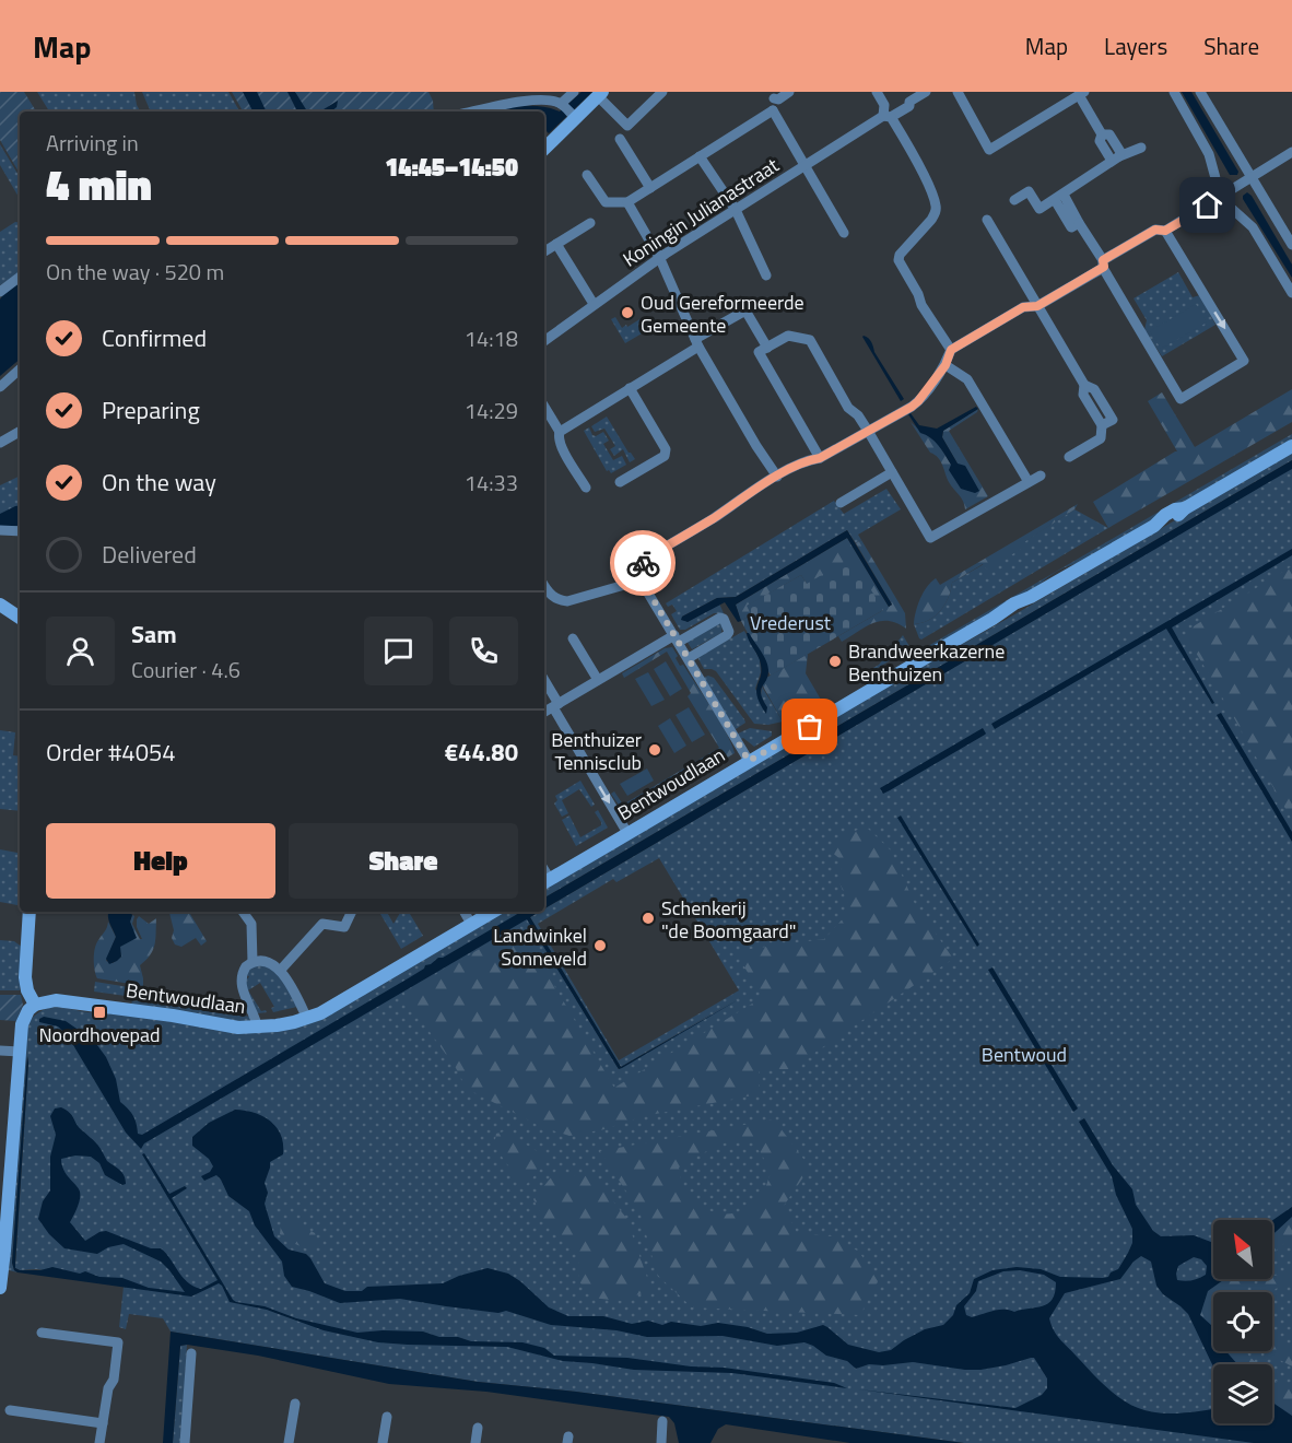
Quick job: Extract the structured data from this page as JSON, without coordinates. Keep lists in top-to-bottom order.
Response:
{
  "streets": {
    "main road": ["Bentwoudlaan"],
    "street": ["Koningin Julianastraat"]
  },
  "parks": ["Vrederust", "Bentwoud"],
  "places": {
    "other": [
      "Oud Gereformeerde Gemeente",
      "Brandweerkazerne Benthuizen",
      "Benthuizer Tennisclub",
      "Schenkerij \"de Boomgaard\"",
      "Landwinkel Sonneveld"
    ],
    "transit": ["Noordhovepad"]
  },
  "north": "top left",
  "page": {
    "header": "Map",
    "nav": ["Map", "Layers", "Share"],
    "heading": ["4 min", "Arriving in", "14:45–14:50"],
    "panel": [
      "Sam",
      "Courier · 4.6",
      "Order #4054",
      "€44.80"
    ],
    "bar": "On the way · 520 m",
    "list": [
      ["Confirmed", "14:18"],
      ["Preparing", "14:29"],
      ["On the way", "14:33"],
      "Delivered"
    ],
    "buttons": ["Help", "Share"]
  }
}
